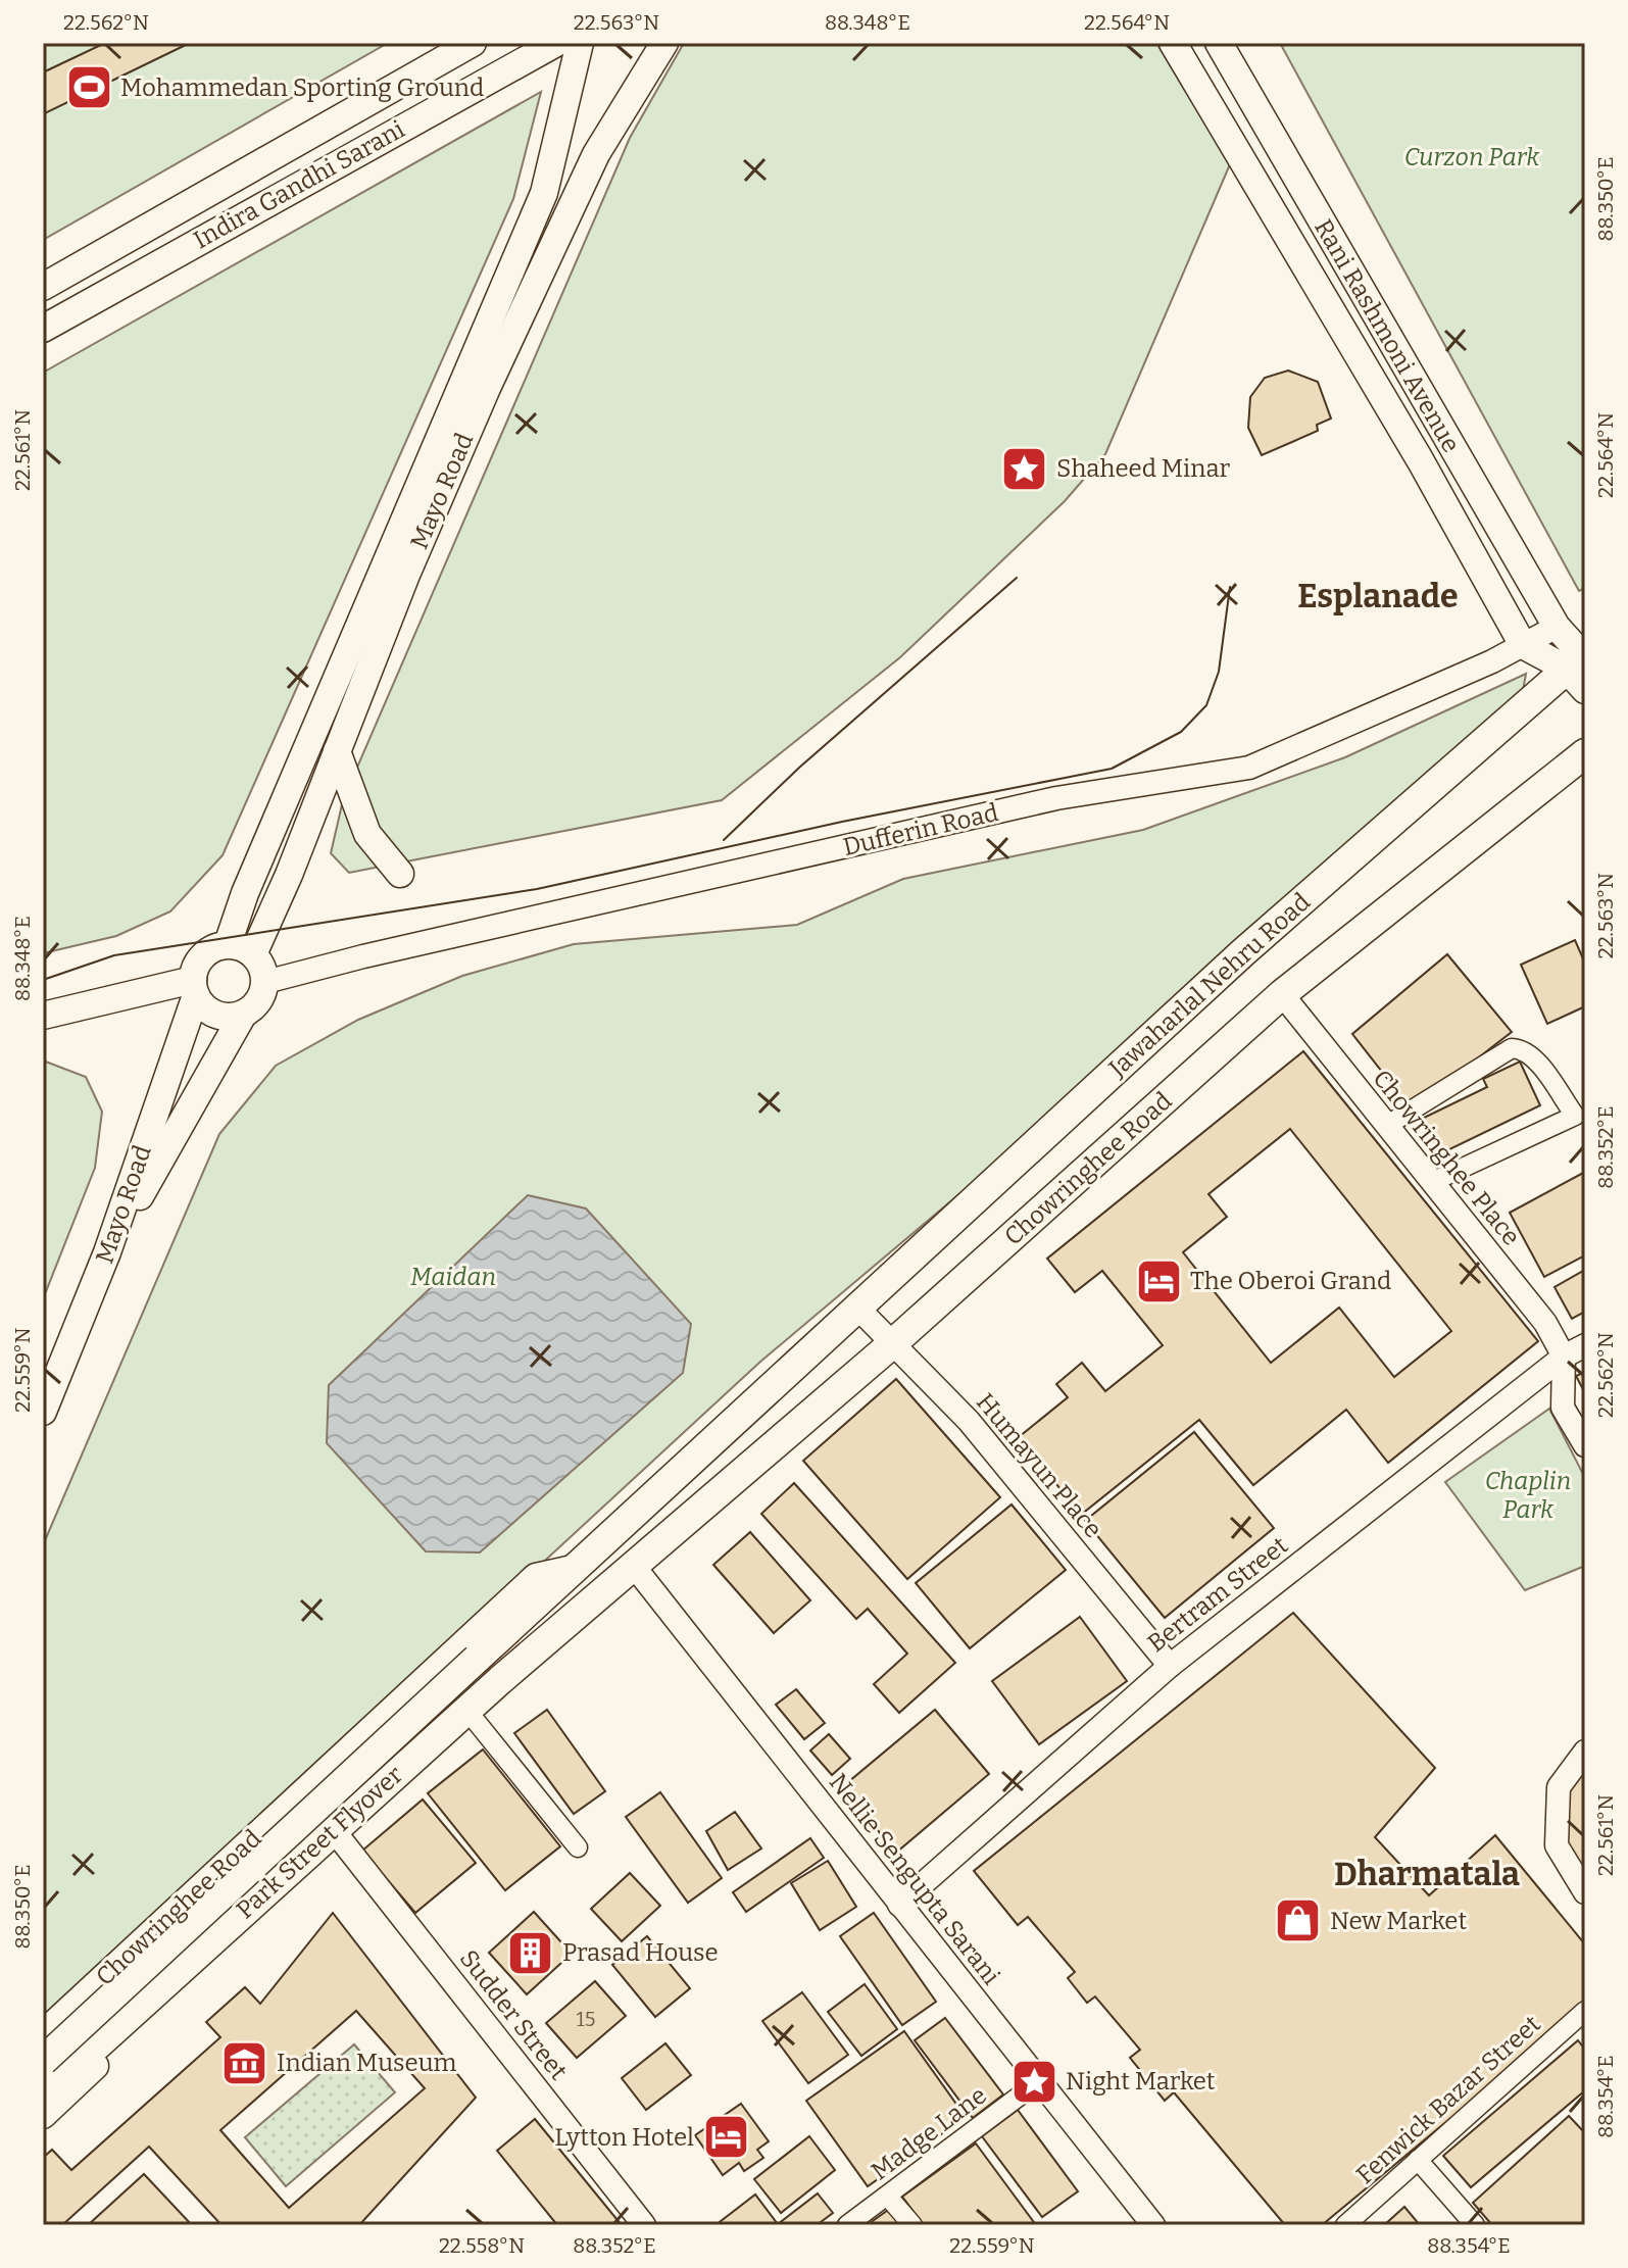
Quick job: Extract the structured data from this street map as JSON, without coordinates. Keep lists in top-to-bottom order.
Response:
{
  "streets": {
    "main road": [
      "Indira Gandhi Sarani",
      "Rani Rashmoni Avenue",
      "Mayo Road",
      "Jawaharlal Nehru Road",
      "Chowringhee Road",
      "Park Street Flyover"
    ],
    "street": [
      "Dufferin Road",
      "Chowringhee Place",
      "Humayun Place",
      "Bertram Street",
      "Nellie Sengupta Sarani",
      "Sudder Street",
      "Fenwick Bazar Street",
      "Madge Lane"
    ]
  },
  "crossings": [
    ["Rani Rashmoni Avenue", "Dufferin Road"],
    ["Rani Rashmoni Avenue", "Jawaharlal Nehru Road"],
    ["Mayo Road", "Dufferin Road"],
    ["Jawaharlal Nehru Road", "Humayun Place"],
    ["Chowringhee Place", "Chowringhee Road"],
    ["Chowringhee Place", "Bertram Street"],
    ["Chowringhee Road", "Humayun Place"],
    ["Chowringhee Road", "Park Street Flyover"],
    ["Chowringhee Road", "Nellie Sengupta Sarani"],
    ["Humayun Place", "Bertram Street"],
    ["Bertram Street", "Nellie Sengupta Sarani"],
    ["Nellie Sengupta Sarani", "Madge Lane"]
  ],
  "districts": ["Esplanade", "Dharmatala"],
  "parks": ["Curzon Park", "Maidan", "Chaplin Park"],
  "places": {
    "sports": ["Mohammedan Sporting Ground"],
    "place": ["Shaheed Minar", "Night Market"],
    "hotel": ["The Oberoi Grand", "Lytton Hotel"],
    "shop": ["New Market"],
    "building": ["Prasad House"],
    "museum": ["Indian Museum"]
  },
  "house_numbers": ["15"],
  "coordinates": [
    "22.562°N",
    "22.563°N",
    "88.348°E",
    "22.564°N",
    "88.350°E",
    "22.561°N",
    "88.352°E",
    "22.559°N",
    "88.354°E",
    "22.558°N"
  ]
}
